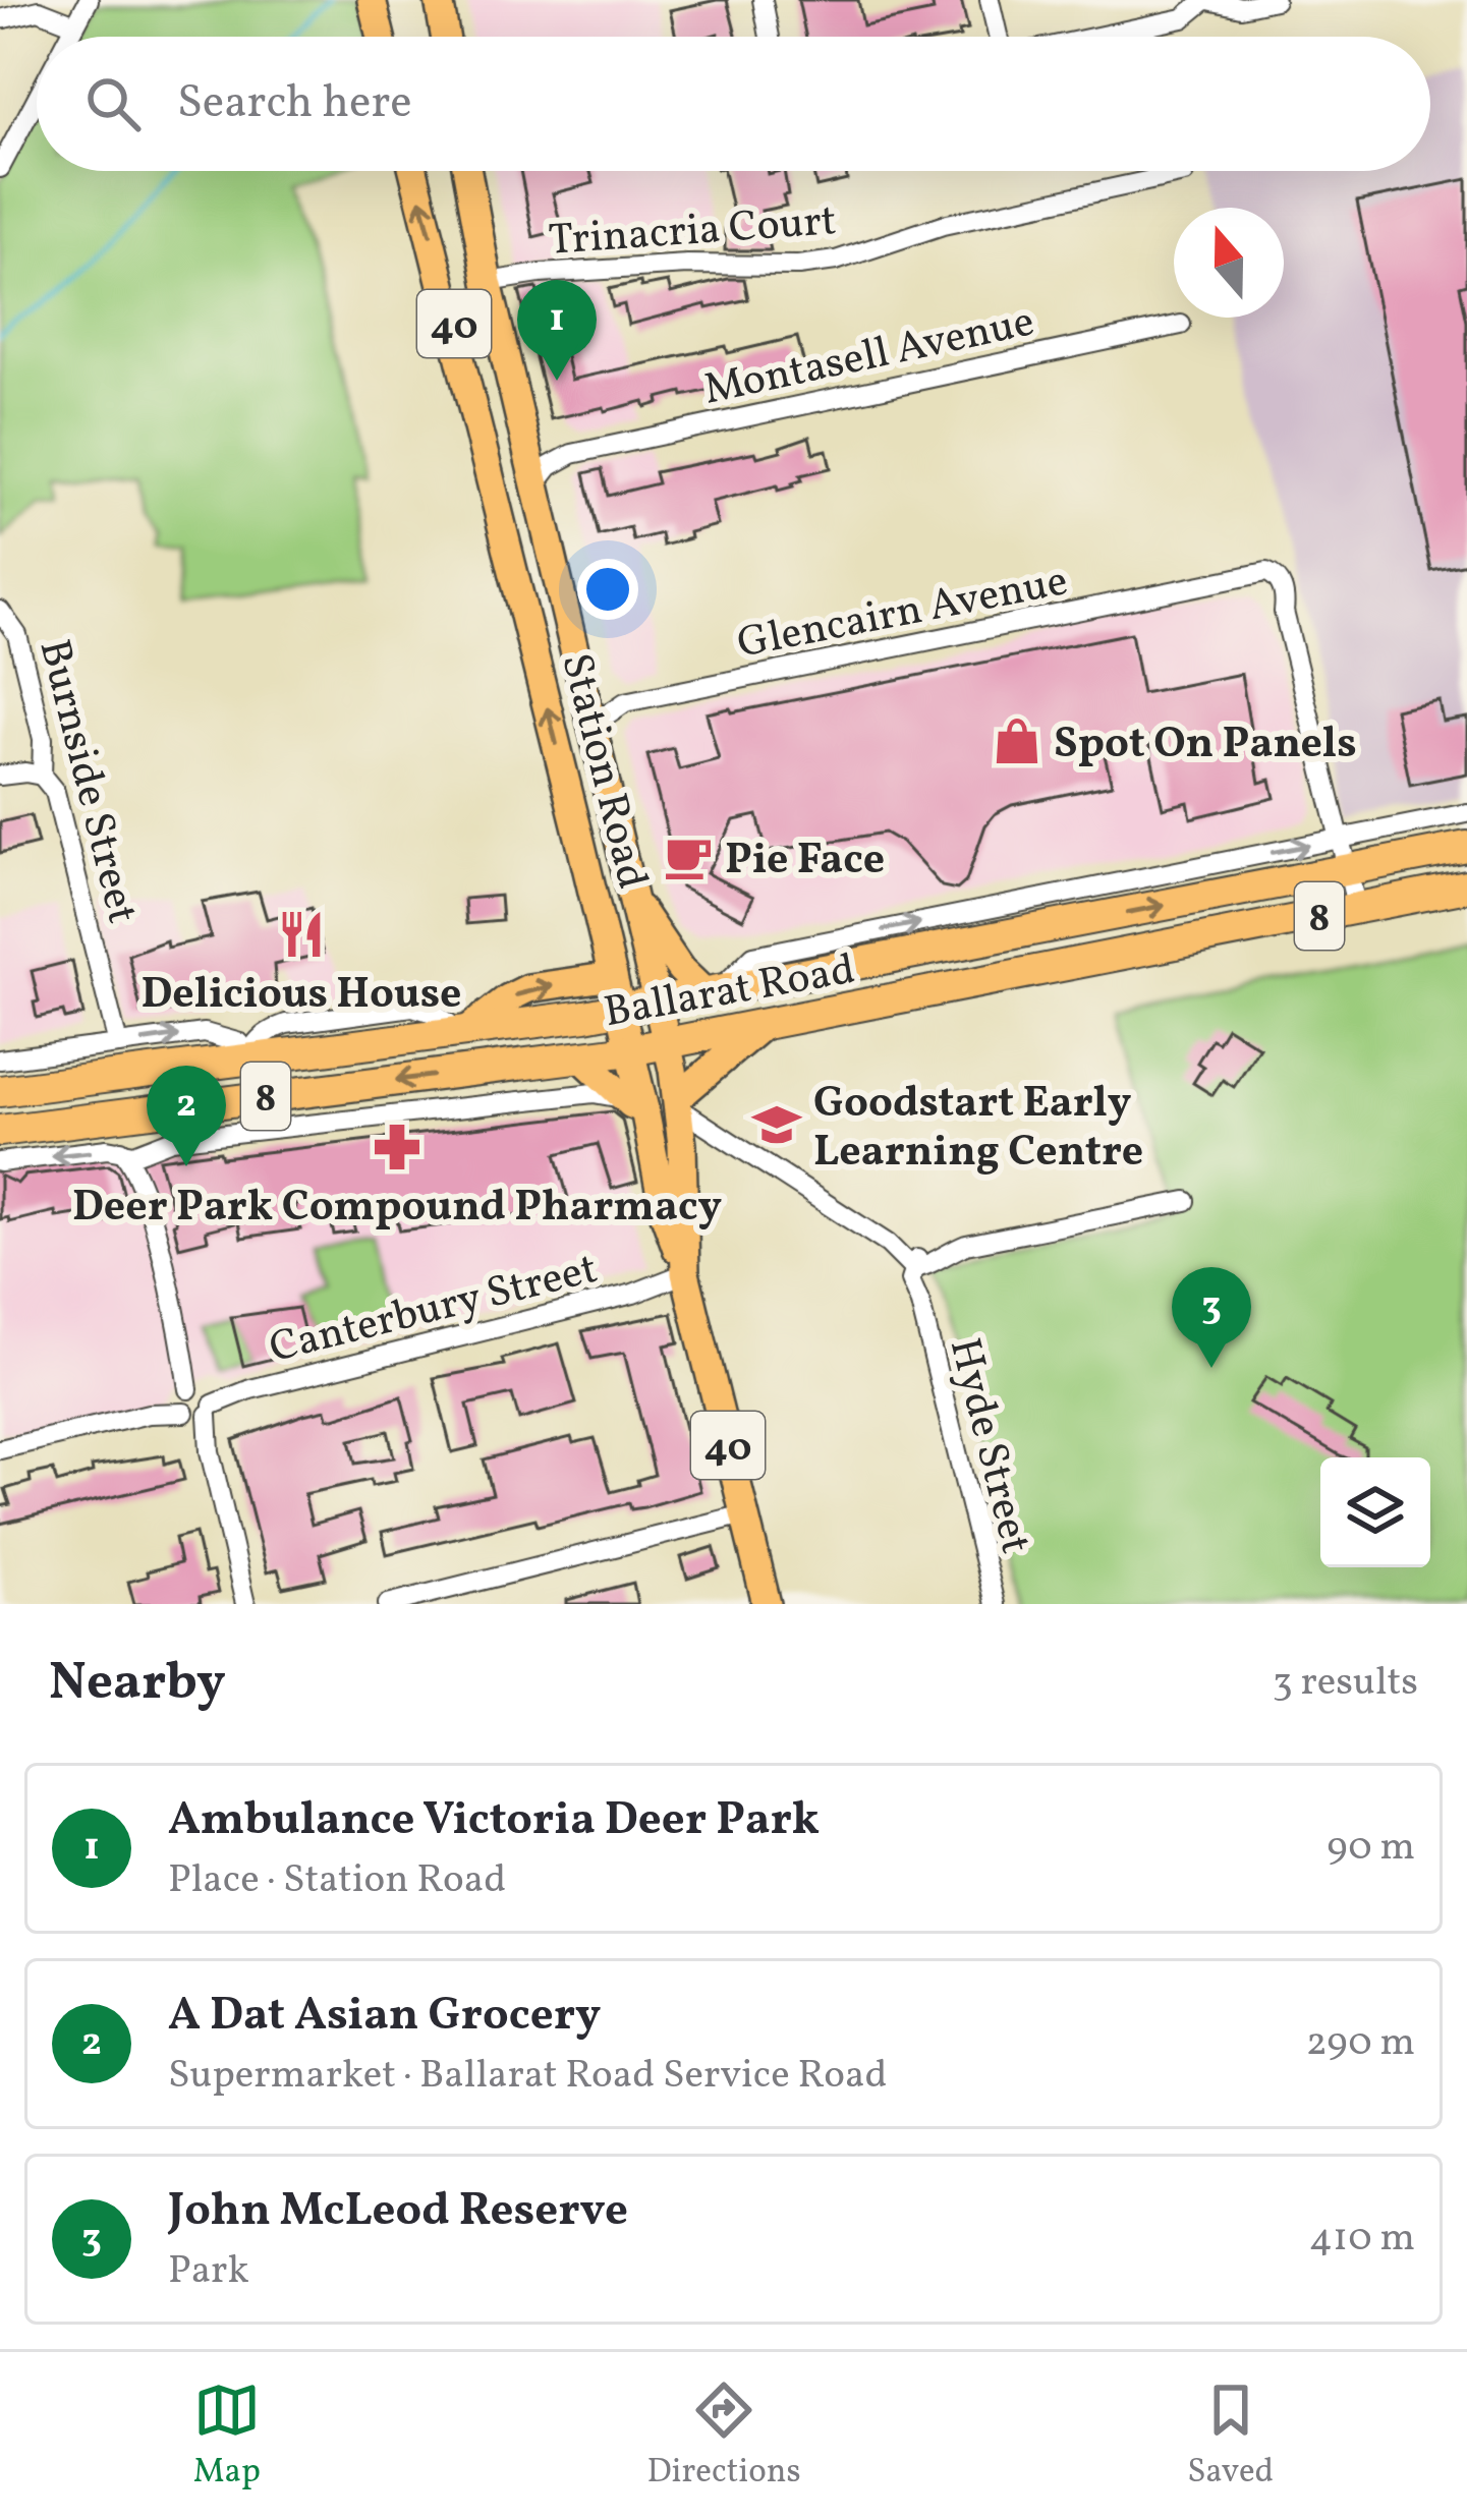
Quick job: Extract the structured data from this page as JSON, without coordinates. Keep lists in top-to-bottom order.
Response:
{
  "streets": {
    "highway": ["8", "Ballarat Road"],
    "main road": ["40", "Station Road"],
    "street": [
      "Trinacria Court",
      "Montasell Avenue",
      "Glencairn Avenue",
      "Burnside Street",
      "Canterbury Street",
      "Hyde Street"
    ]
  },
  "crossings": [
    ["Trinacria Court", "Station Road"],
    ["Montasell Avenue", "Station Road"],
    ["Glencairn Avenue", "Station Road"],
    ["Glencairn Avenue", "Ballarat Road"],
    ["Station Road", "Ballarat Road"],
    ["Station Road", "Canterbury Street"]
  ],
  "places": {
    "shop": ["Spot On Panels"],
    "cafe": ["Pie Face"],
    "restaurant": ["Delicious House"],
    "school or university": ["Goodstart Early Learning Centre"],
    "pharmacy": ["Deer Park Compound Pharmacy"]
  },
  "north": "top",
  "page": {
    "search": "Search here",
    "pins": ["1", "2", "3"],
    "heading": ["Nearby", "3 results"],
    "list": [
      {
        "mark": "1",
        "name": "Ambulance Victoria Deer Park",
        "note": "Place · Station Road",
        "value": "90 m"
      },
      {
        "mark": "2",
        "name": "A Dat Asian Grocery",
        "note": "Supermarket · Ballarat Road Service Road",
        "value": "290 m"
      },
      {
        "mark": "3",
        "name": "John McLeod Reserve",
        "note": "Park",
        "value": "410 m"
      }
    ],
    "nav": ["Map", "Directions", "Saved"]
  }
}
